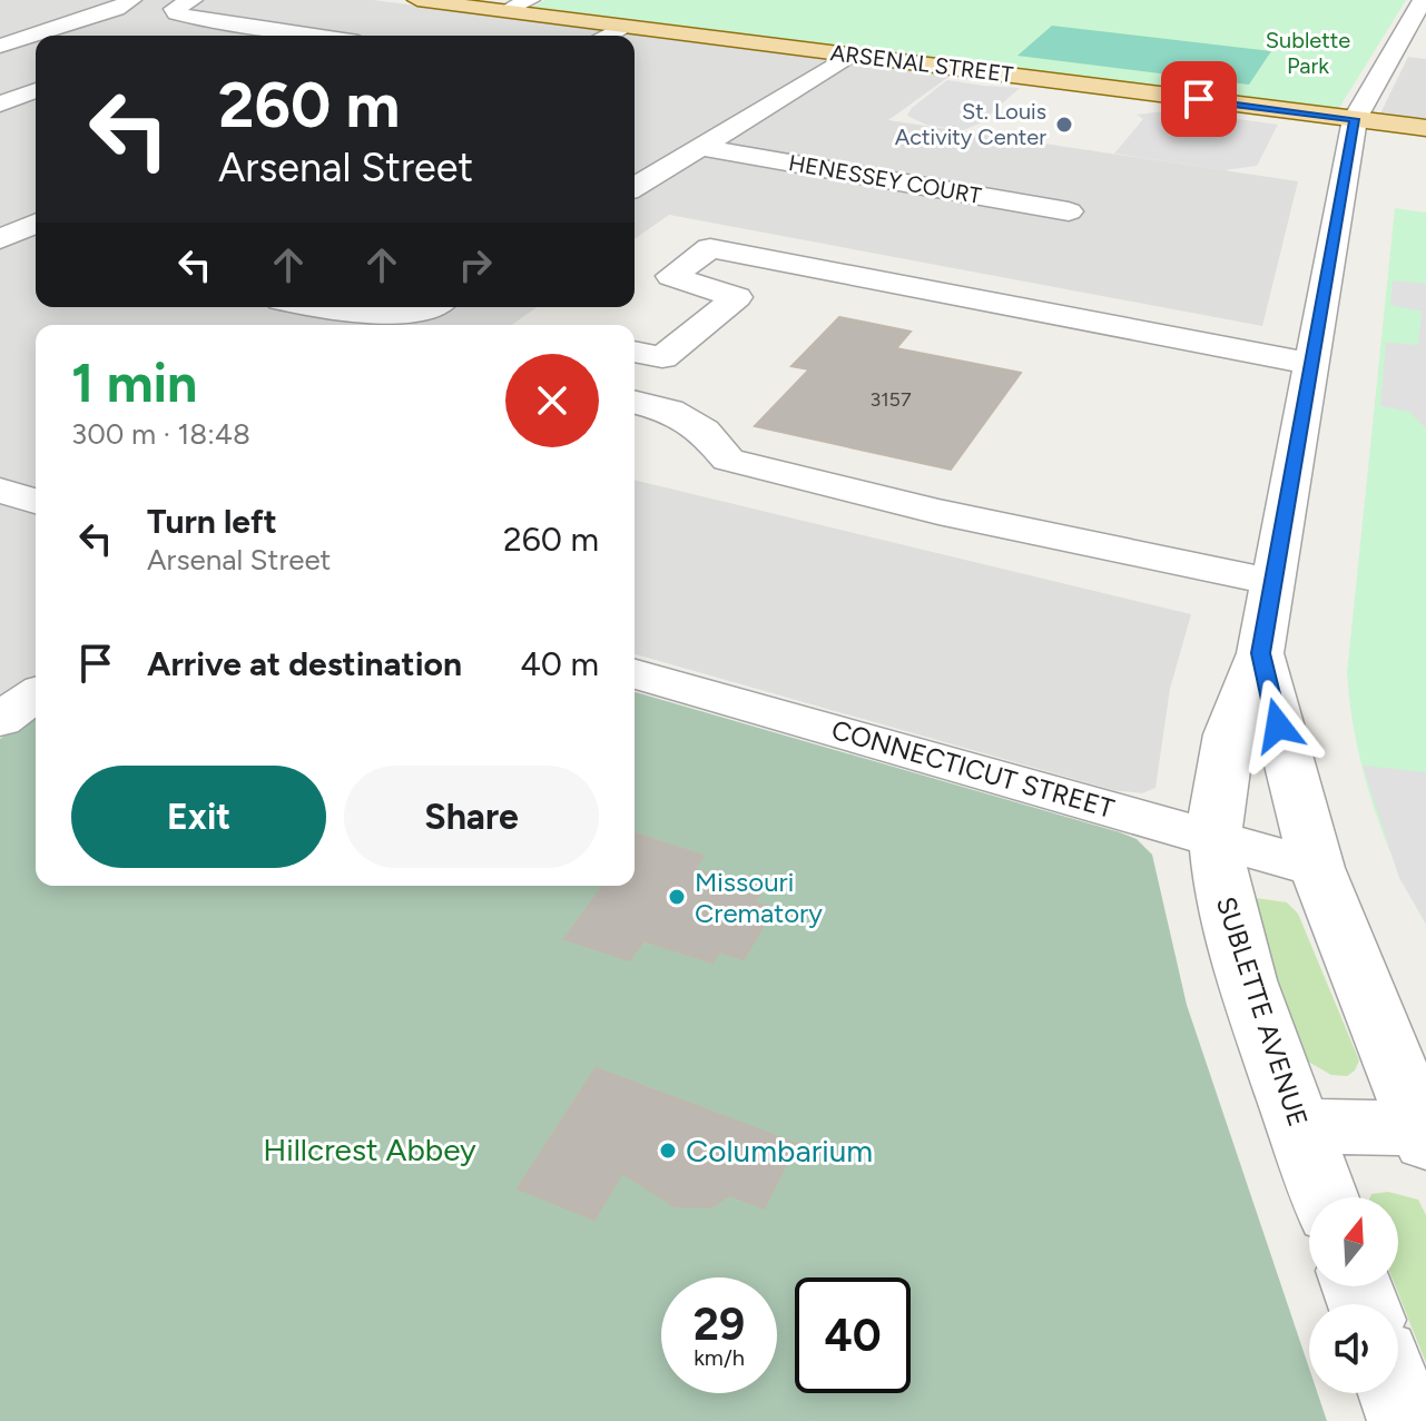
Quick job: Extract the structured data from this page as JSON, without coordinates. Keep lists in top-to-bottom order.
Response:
{
  "streets": {
    "main road": ["ARSENAL STREET"],
    "street": ["HENESSEY COURT", "CONNECTICUT STREET", "SUBLETTE AVENUE"]
  },
  "crossings": [
    ["ARSENAL STREET", "SUBLETTE AVENUE"],
    ["CONNECTICUT STREET", "SUBLETTE AVENUE"]
  ],
  "parks": ["Sublette Park", "Hillcrest Abbey"],
  "places": ["St. Louis Activity Center", "Missouri Crematory", "Columbarium"],
  "house_numbers": ["3157"],
  "north": "top",
  "page": {
    "turn": ["260 m", "Arsenal Street"],
    "heading": ["1 min", "300 m · 18:48"],
    "list": [
      {
        "name": "Turn left",
        "note": "Arsenal Street",
        "value": "260 m"
      },
      {
        "name": "Arrive at destination",
        "value": "40 m"
      }
    ],
    "buttons": ["Exit", "Share"],
    "speed": "29 km/h",
    "limit": "40"
  }
}
